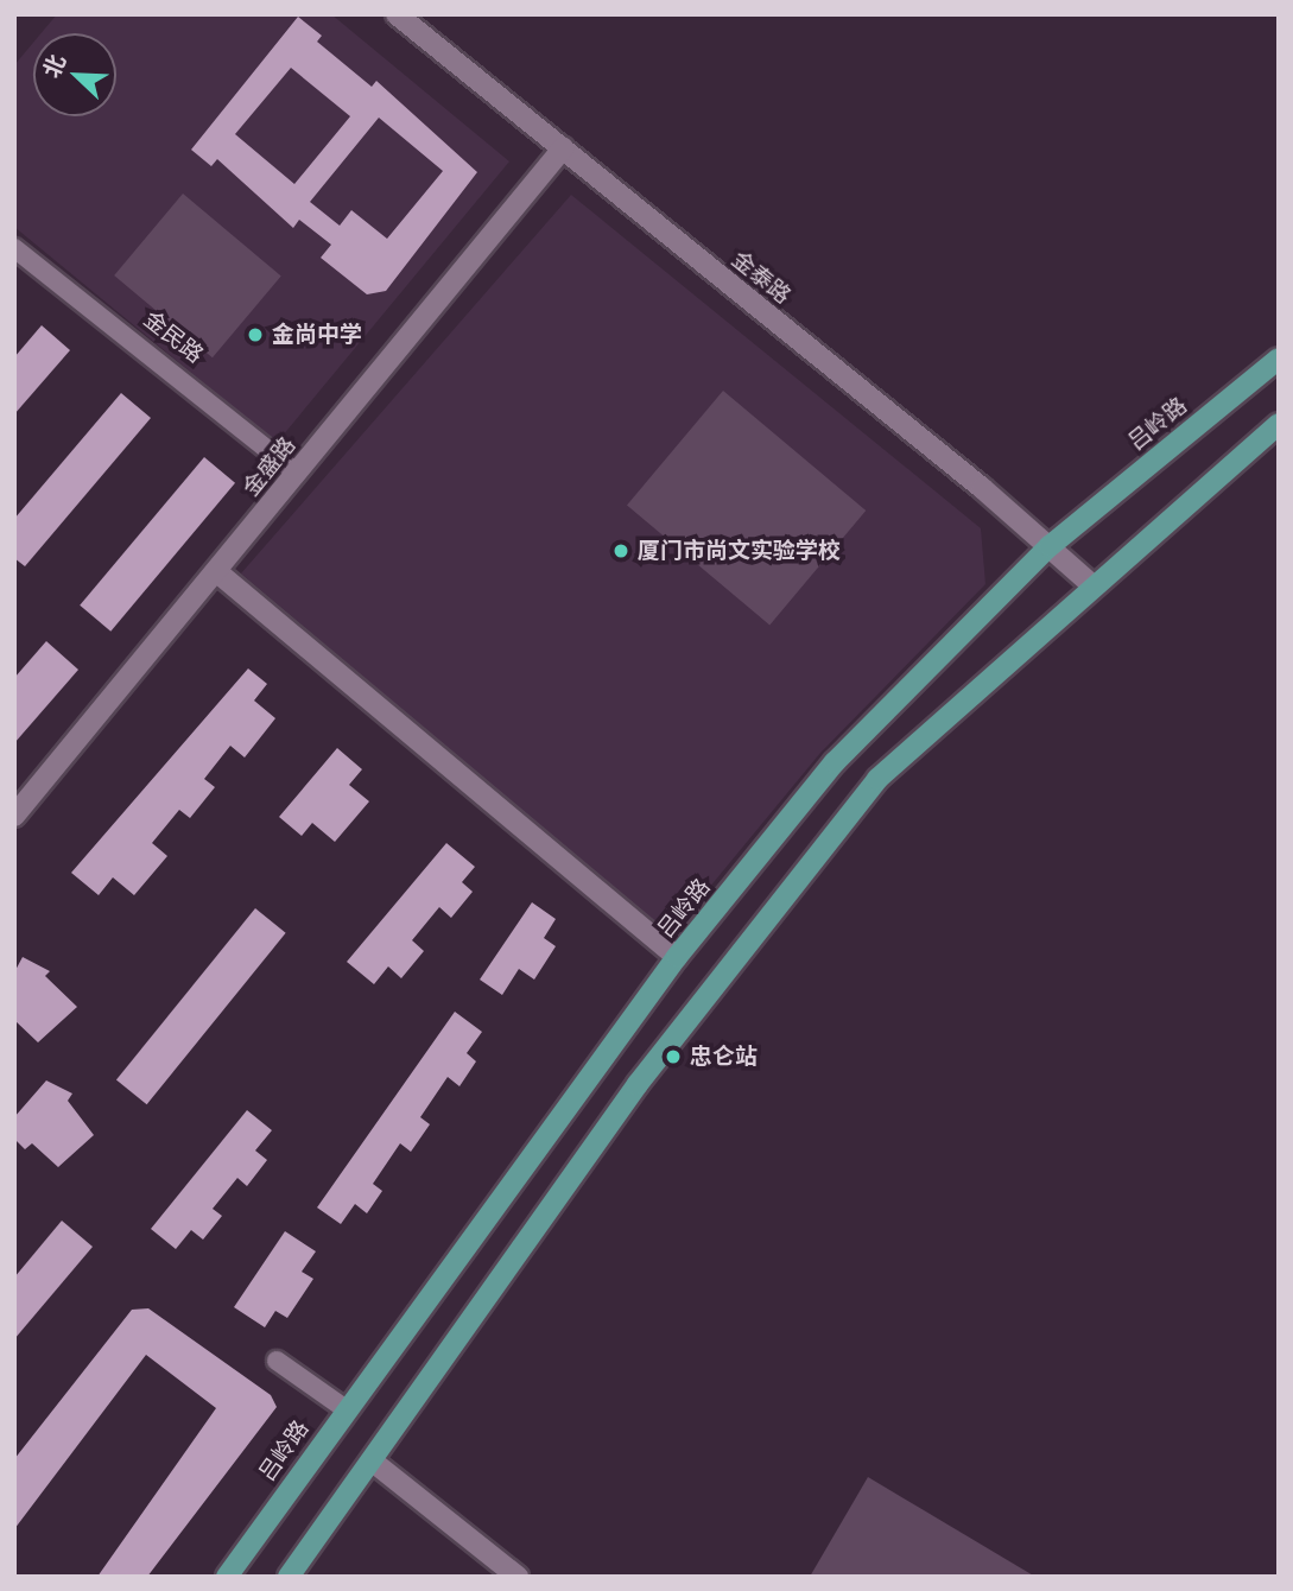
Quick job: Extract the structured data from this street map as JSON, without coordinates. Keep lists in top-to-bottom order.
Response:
{
  "streets": {
    "main road": ["吕岭路"],
    "street": ["金泰路", "金民路", "金盛路"]
  },
  "crossings": [
    ["金泰路", "吕岭路"],
    ["金泰路", "金盛路"],
    ["金民路", "金盛路"]
  ],
  "places": ["金尚中学", "厦门市尚文实验学校", "忠仑站"],
  "north": "top left"
}
